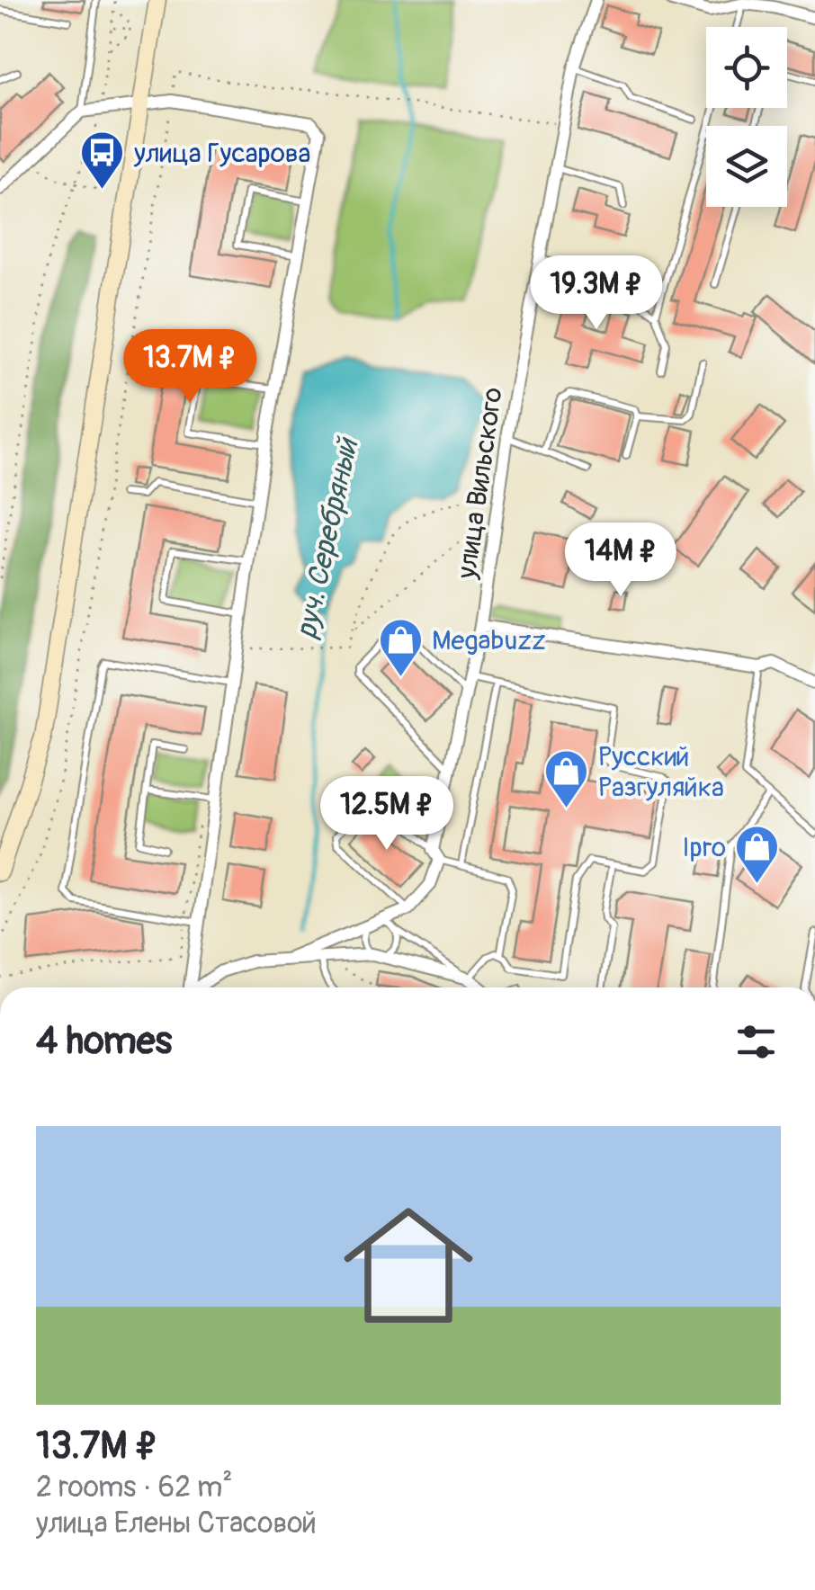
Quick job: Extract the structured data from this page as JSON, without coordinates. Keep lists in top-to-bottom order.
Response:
{
  "streets": {
    "street": ["улица Вильского"]
  },
  "water": ["руч. Серебряный"],
  "places": {
    "bus stop": ["улица Гусарова"],
    "shop": ["Megabuzz", "Русский Разгуляйка", "Ipro"]
  },
  "page": {
    "price": [
      "19.3M ₽",
      "13.7M ₽",
      "14M ₽",
      "12.5M ₽"
    ],
    "heading": "4 homes",
    "list": [
      {
        "name": "13.7M ₽",
        "note": "2 rooms · 62 m² · улица Елены Стасовой"
      }
    ]
  }
}
